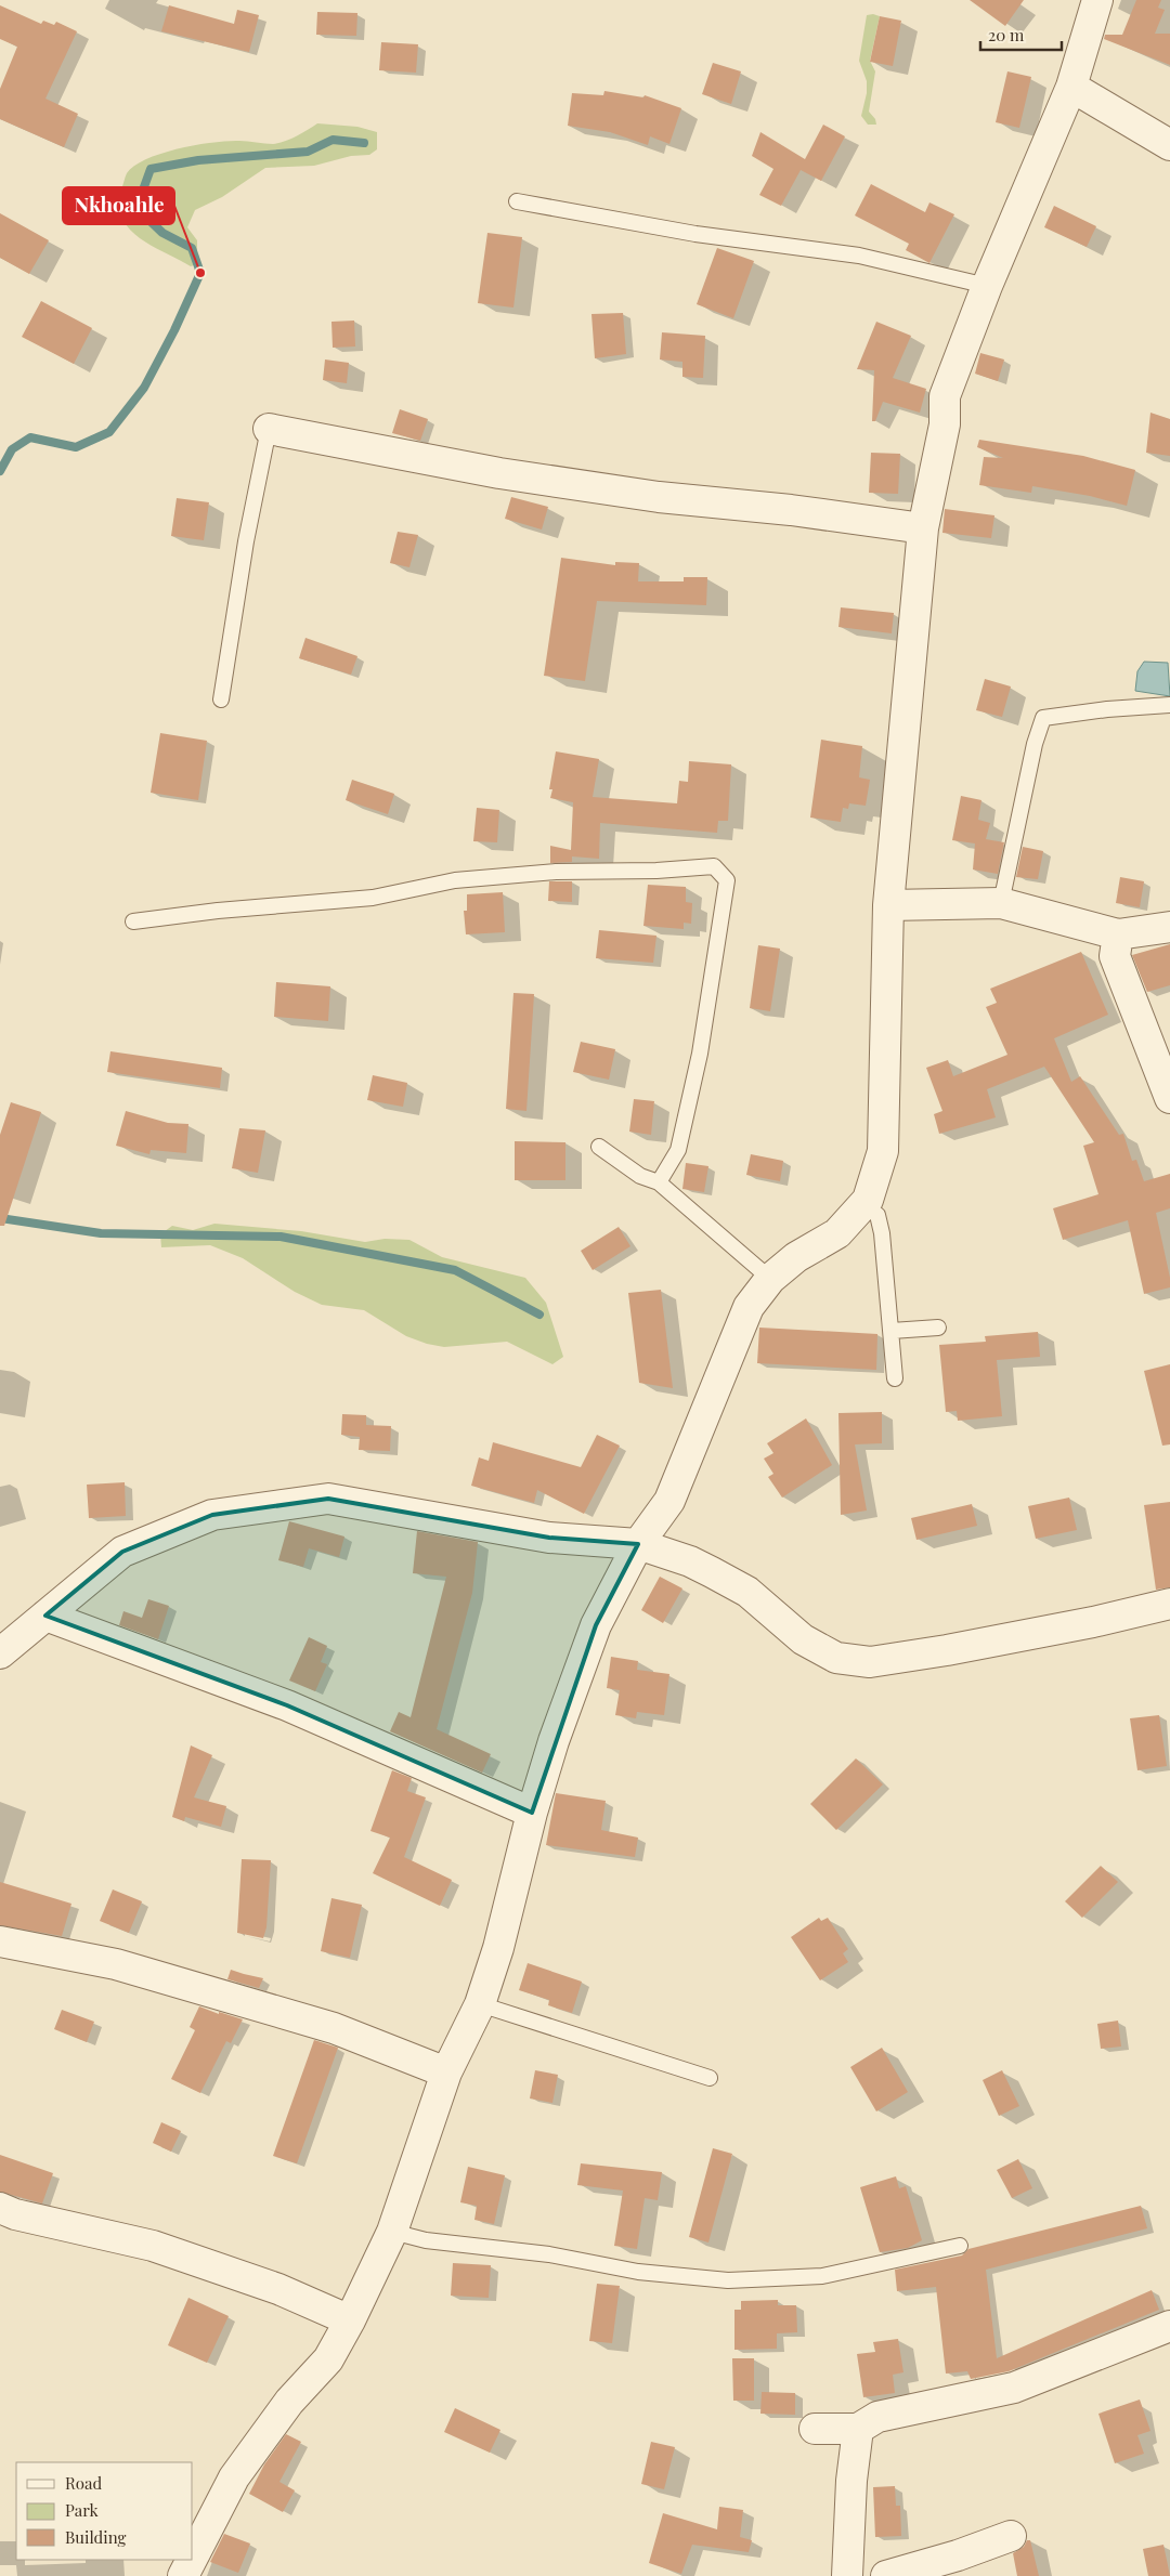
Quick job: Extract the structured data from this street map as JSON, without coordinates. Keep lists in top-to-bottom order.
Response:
{
  "places": ["Nkhoahle"],
  "legend": ["Road", "Park", "Building"],
  "scale_bar": "20 m"
}
